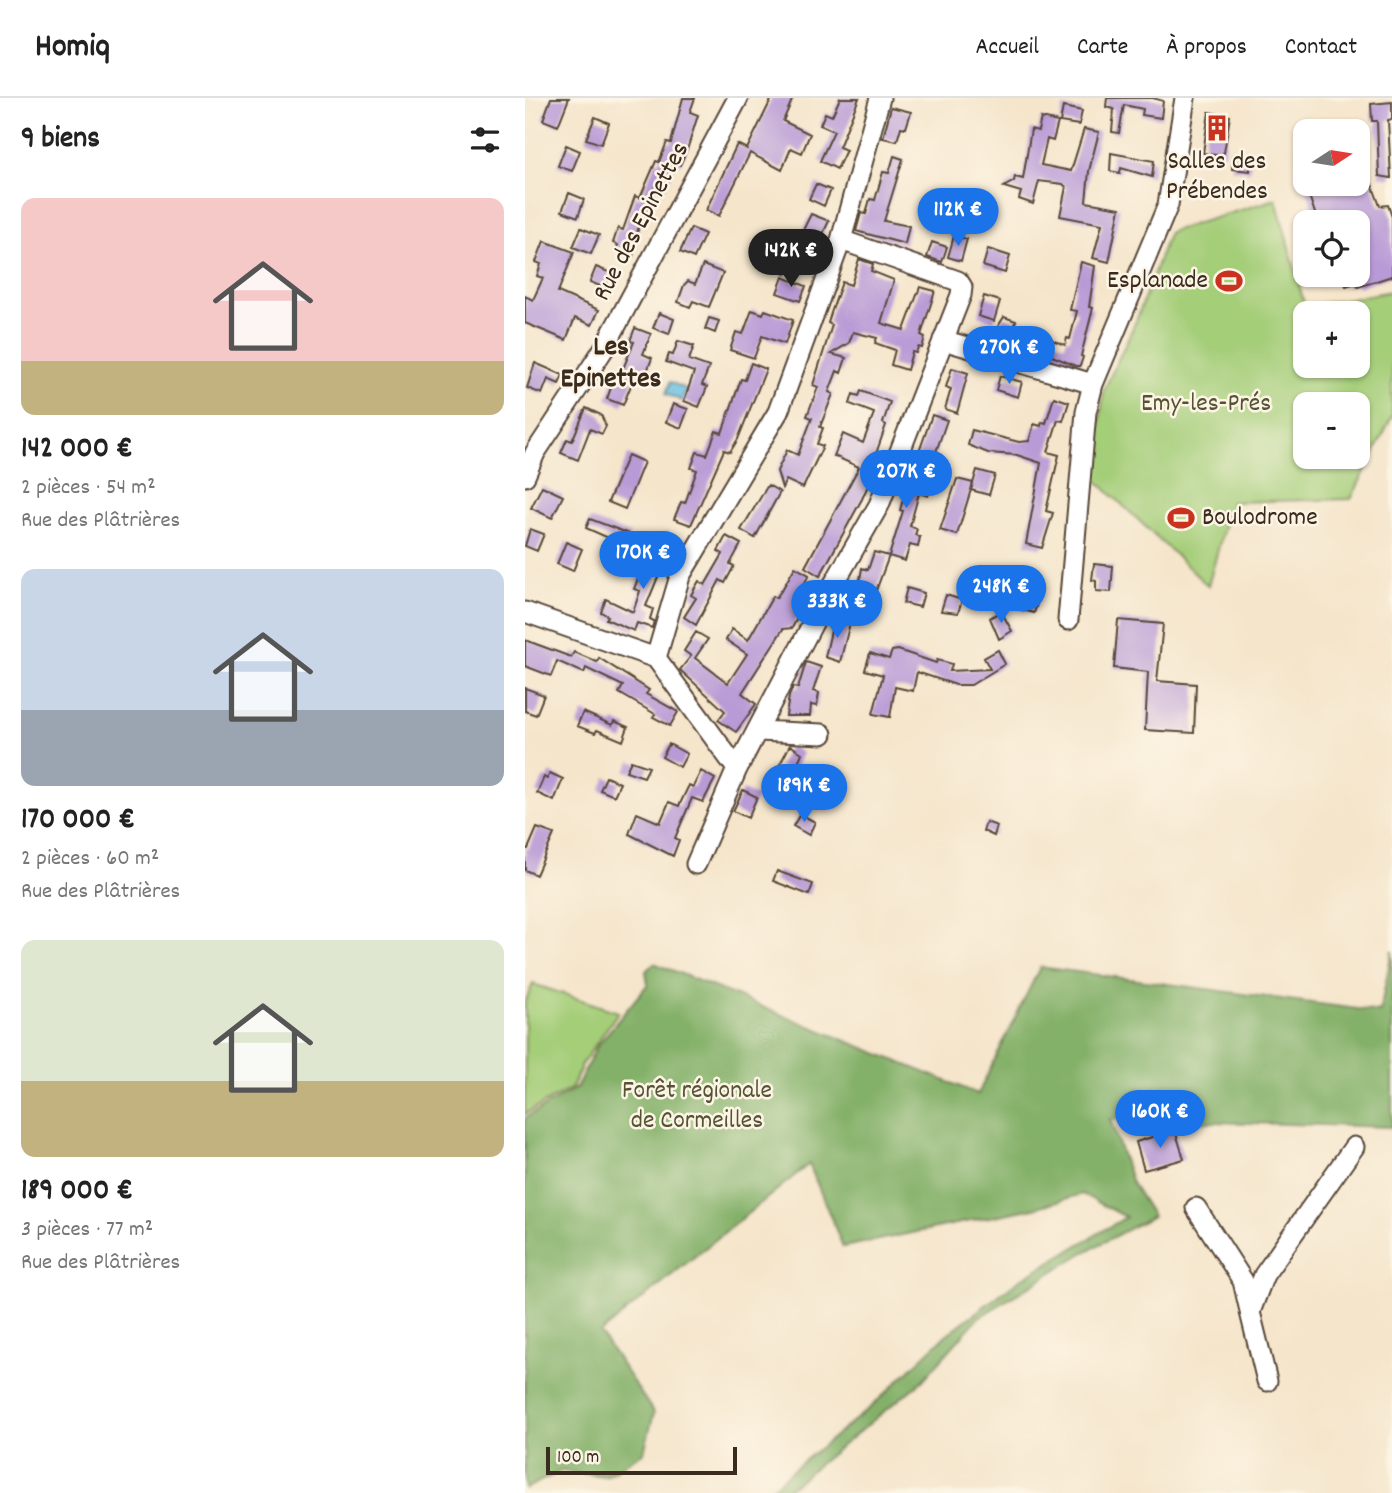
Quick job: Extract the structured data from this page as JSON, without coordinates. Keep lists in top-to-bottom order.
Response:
{
  "streets": {
    "street": ["Rue des Epinettes"]
  },
  "districts": ["Les Epinettes"],
  "parks": ["Emy-les-Prés", "Forêt régionale de Cormeilles"],
  "places": {
    "building": ["Salles des Prébendes"],
    "sports": ["Esplanade", "Boulodrome"]
  },
  "scale_bar": "100 m",
  "north": "right",
  "page": {
    "header": "Homiq",
    "nav": [
      "Accueil",
      "Carte",
      "À propos",
      "Contact"
    ],
    "heading": "9 biens",
    "map_buttons": ["+", "−"],
    "list": [
      {
        "name": "142 000 €",
        "note": "2 pièces · 54 m² · Rue des Plâtrières"
      },
      {
        "name": "170 000 €",
        "note": "2 pièces · 60 m² · Rue des Plâtrières"
      },
      {
        "name": "189 000 €",
        "note": "3 pièces · 77 m² · Rue des Plâtrières"
      }
    ],
    "price": [
      "112K €",
      "142K €",
      "270K €",
      "207K €",
      "170K €",
      "248K €",
      "333K €",
      "189K €",
      "160K €"
    ],
    "scale": "100 m"
  }
}
